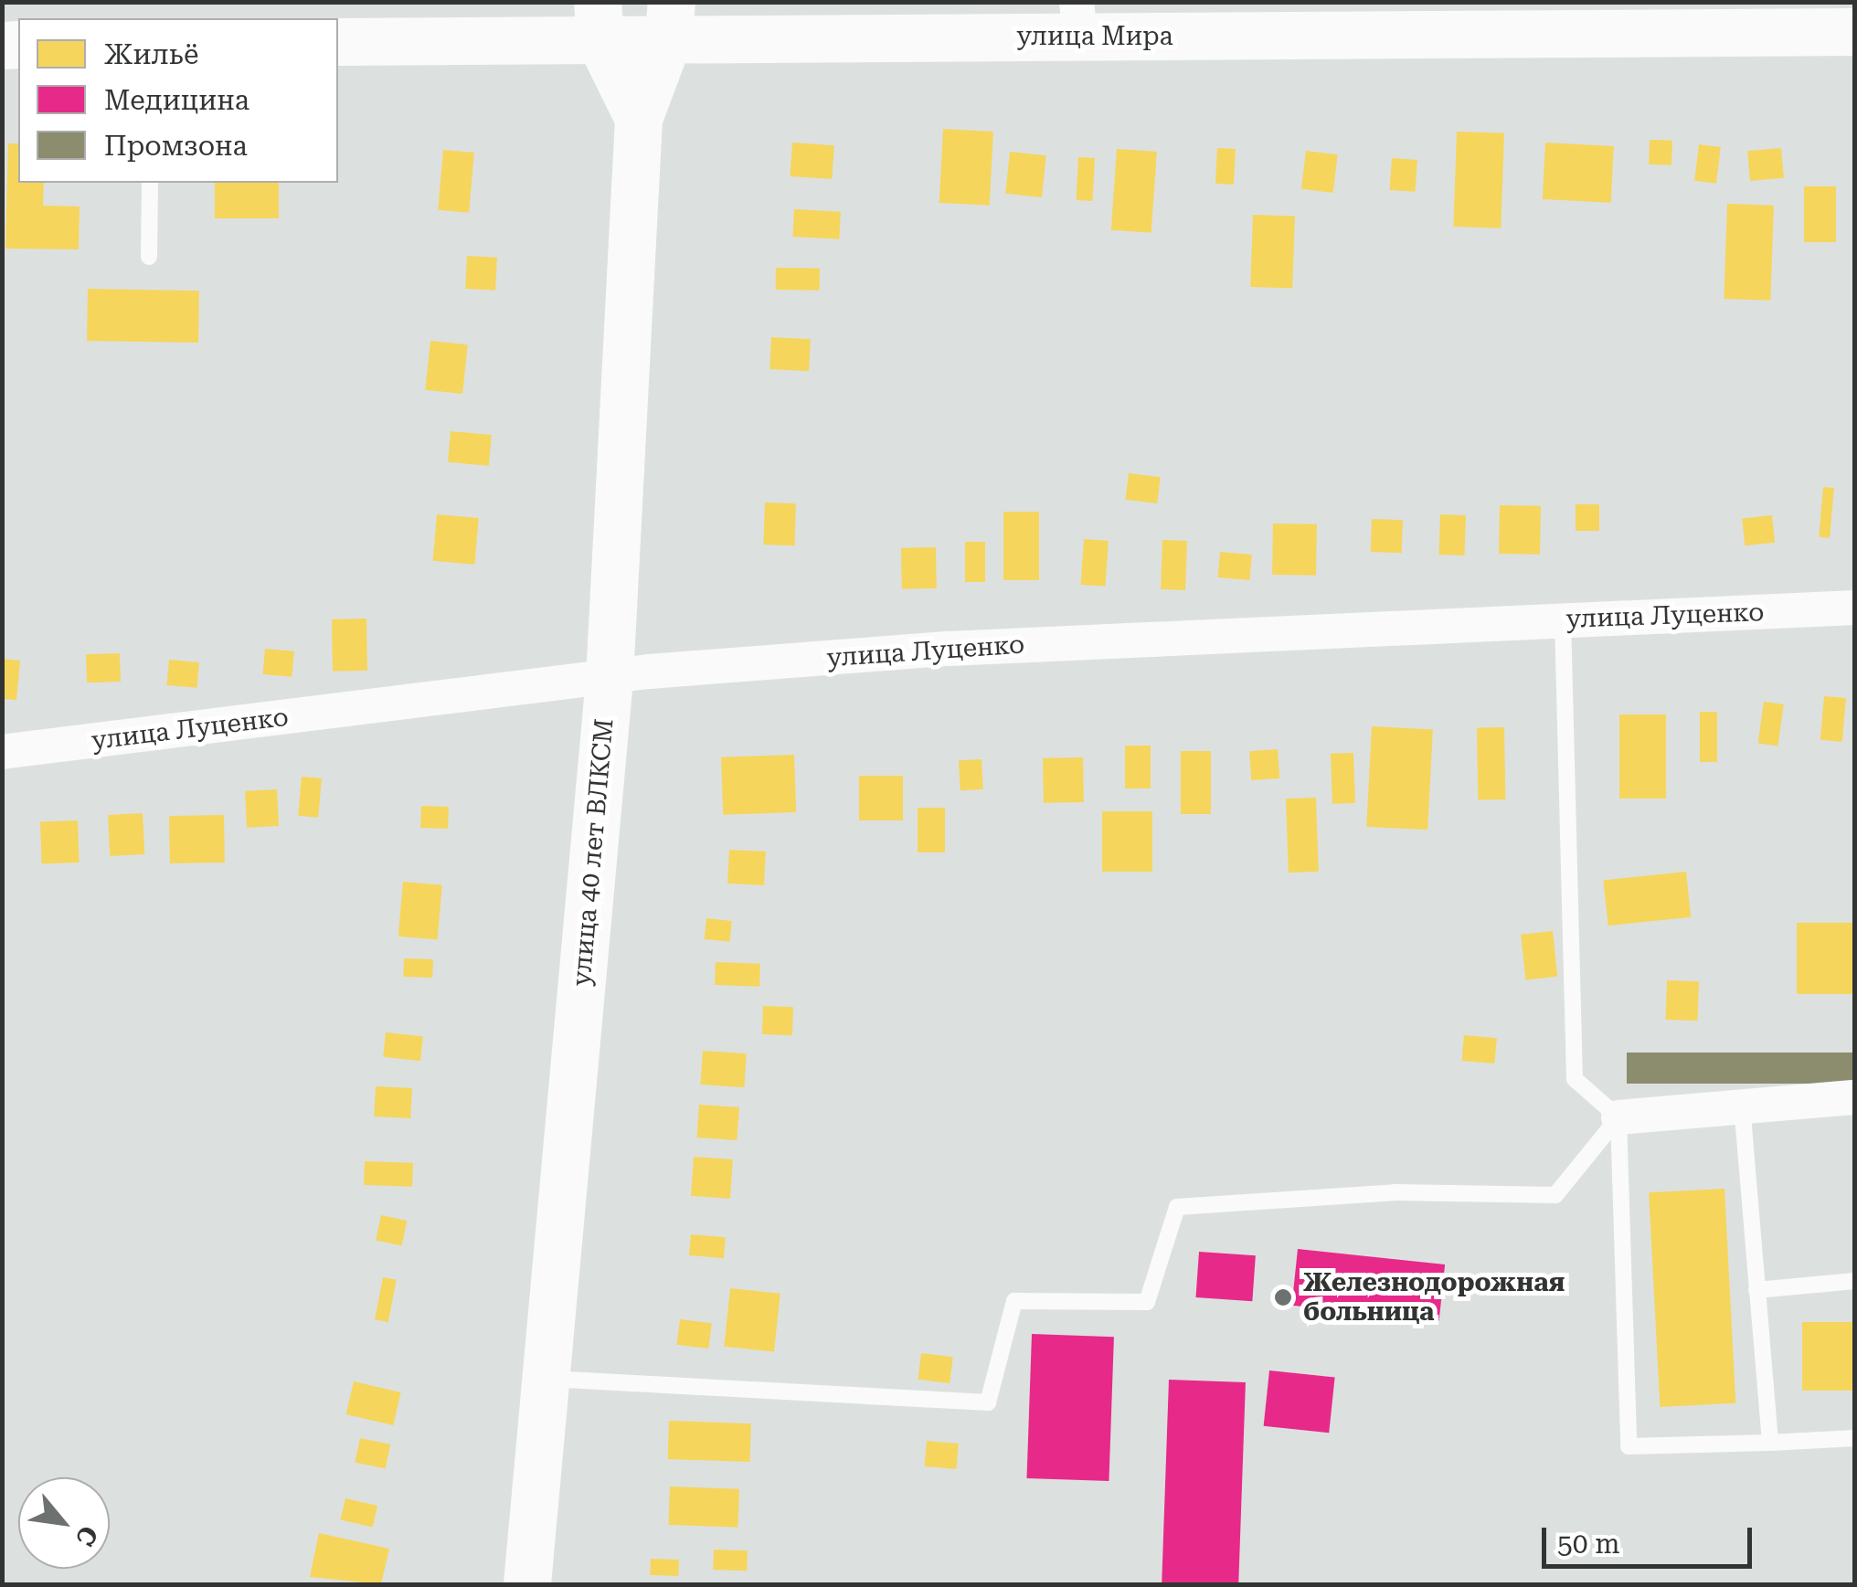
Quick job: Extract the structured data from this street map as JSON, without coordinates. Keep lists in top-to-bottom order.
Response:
{
  "streets": {
    "street": ["улица Мира", "улица Луценко", "улица 40 лет ВЛКСМ"]
  },
  "crossings": [
    ["улица Мира", "улица 40 лет ВЛКСМ"],
    ["улица Луценко", "улица 40 лет ВЛКСМ"]
  ],
  "places": ["Железнодорожная больница"],
  "legend": ["Жильё", "Медицина", "Промзона"],
  "scale_bar": "50 m",
  "north": "bottom right"
}
